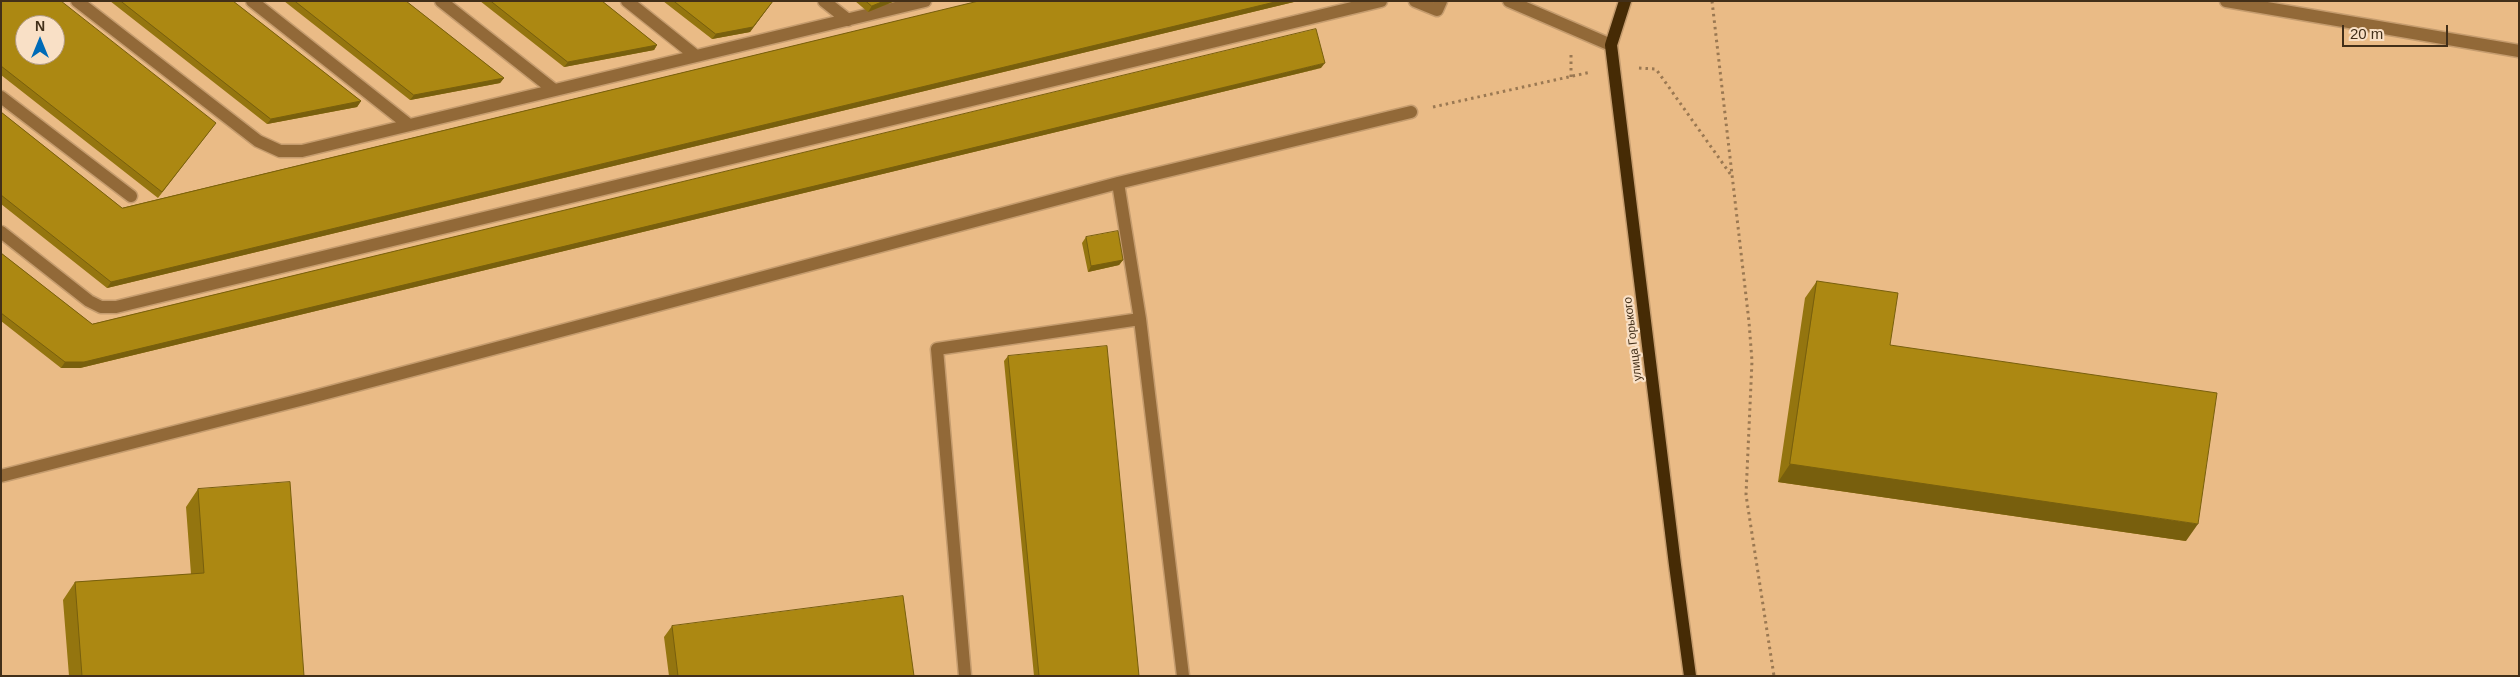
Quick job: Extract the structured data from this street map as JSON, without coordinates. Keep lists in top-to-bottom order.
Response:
{
  "streets": {
    "main road": ["улица Горького"]
  },
  "scale_bar": "20 m",
  "north": "top"
}
